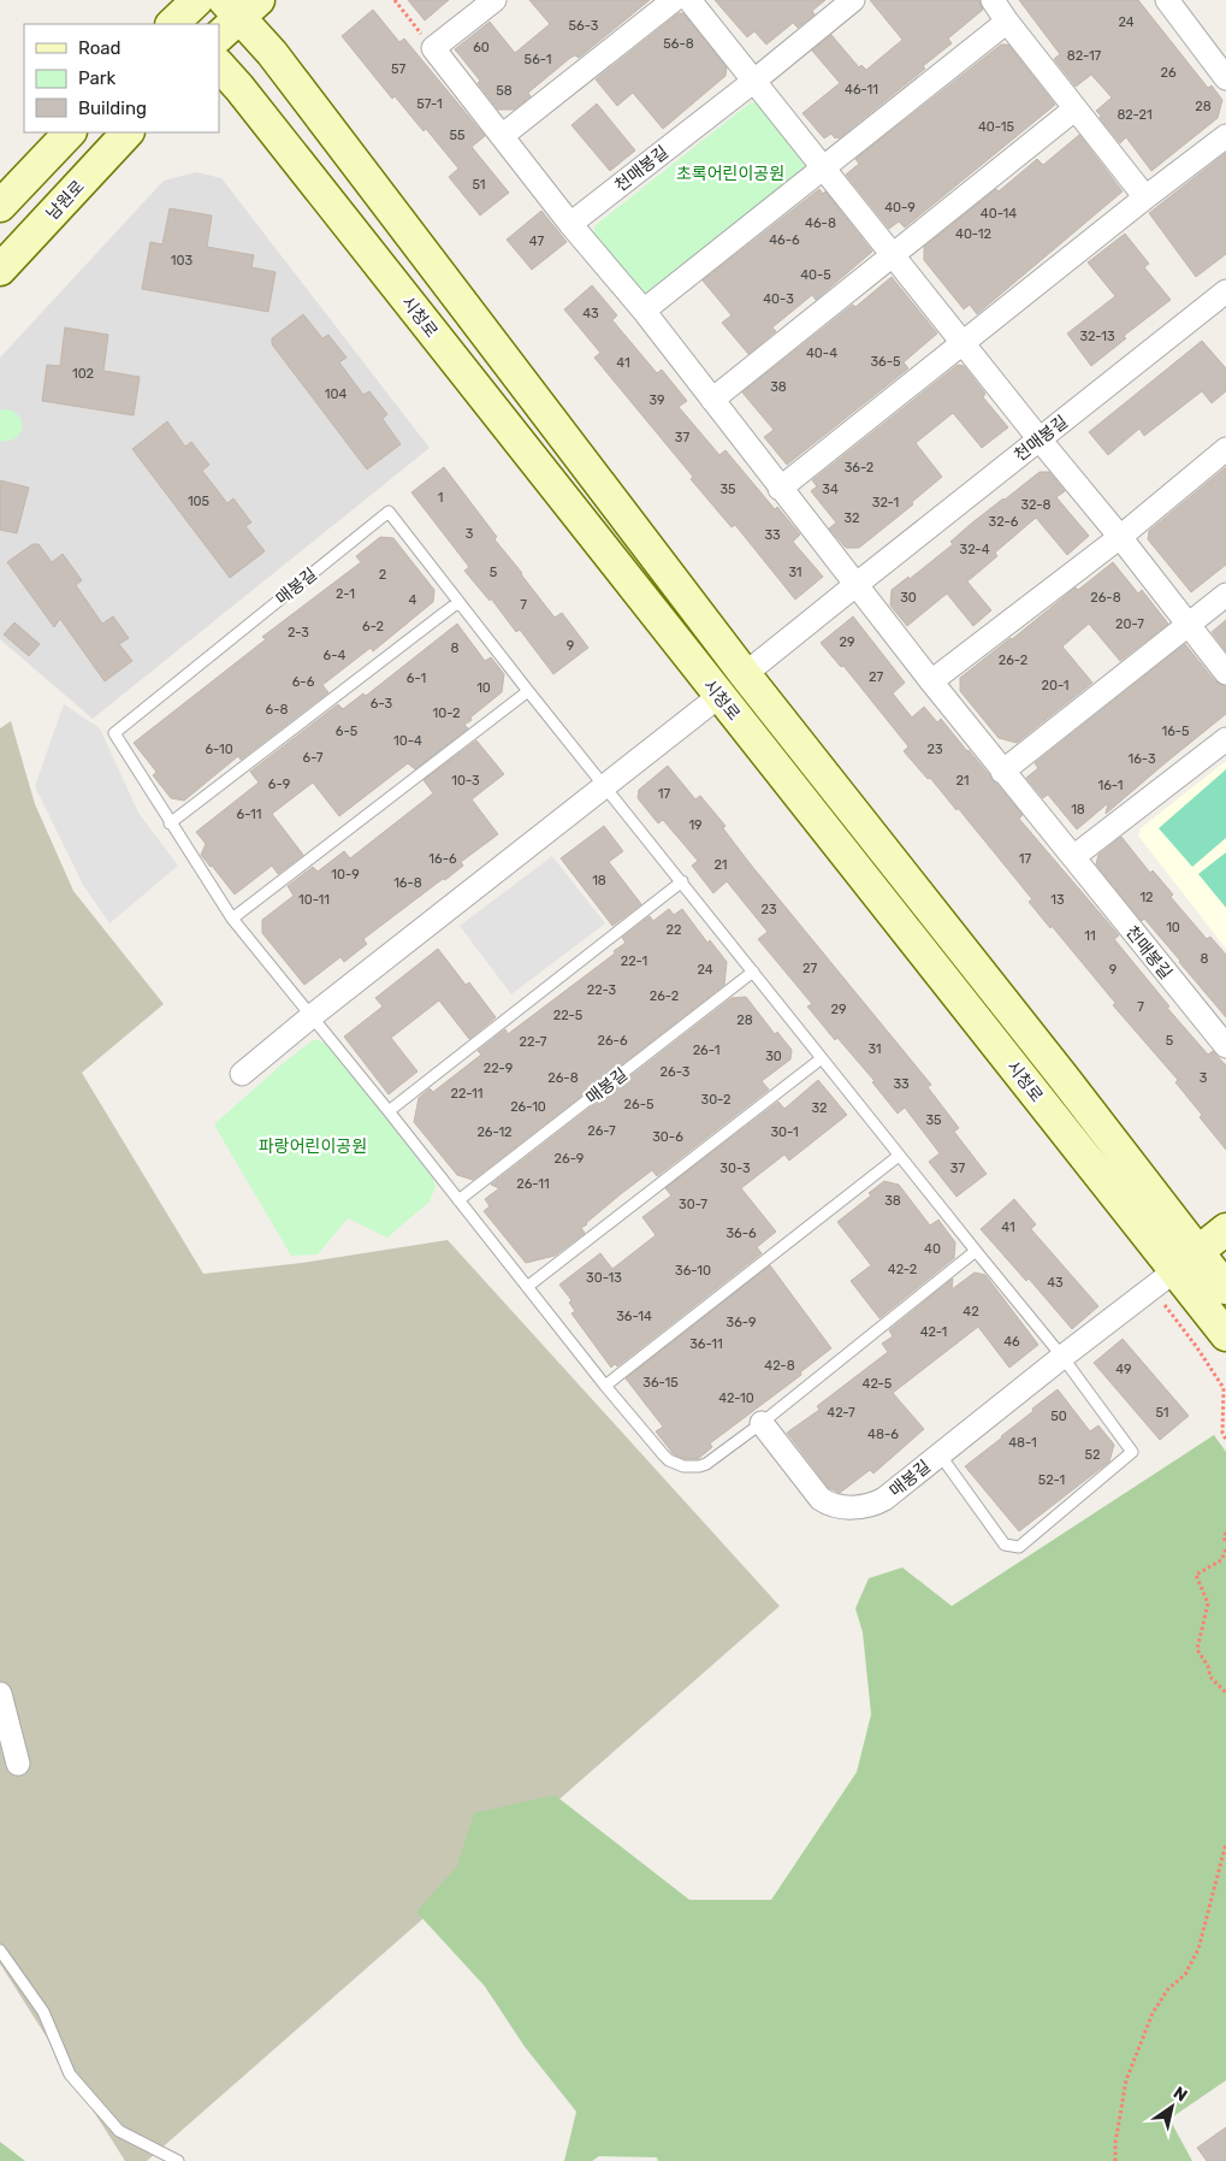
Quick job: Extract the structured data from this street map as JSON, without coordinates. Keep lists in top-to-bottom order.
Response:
{
  "streets": {
    "street": [
      "천매봉길",
      "남원로",
      "시청로",
      "매봉길"
    ]
  },
  "parks": ["초록어린이공원", "파랑어린이공원"],
  "house_numbers": [
    "24",
    "56-3",
    "56-8",
    "60",
    "82-17",
    "56-1",
    "57",
    "26",
    "46-11",
    "58",
    "57-1",
    "28",
    "82-21",
    "40-15",
    "55",
    "51",
    "40-9",
    "40-14",
    "46-8",
    "40-12",
    "46-6",
    "47",
    "103",
    "40-5",
    "40-3",
    "43",
    "32-13",
    "40-4",
    "36-5",
    "41",
    "102",
    "38",
    "104",
    "39",
    "37",
    "36-2",
    "35",
    "34",
    "1",
    "105",
    "32-1",
    "32-8",
    "32",
    "32-6",
    "3",
    "33",
    "32-4",
    "5",
    "31",
    "2",
    "2-1",
    "30",
    "26-8",
    "4",
    "7",
    "20-7",
    "6-2",
    "2-3",
    "29",
    "9",
    "8",
    "6-4",
    "26-2",
    "27",
    "6-1",
    "6-6",
    "20-1",
    "10",
    "6-3",
    "6-8",
    "10-2",
    "6-5",
    "16-5",
    "10-4",
    "6-10",
    "23",
    "6-7",
    "16-3",
    "10-3",
    "21",
    "6-9",
    "16-1",
    "17",
    "18",
    "6-11",
    "19",
    "16-6",
    "17",
    "21",
    "10-9",
    "18",
    "16-8",
    "12",
    "10-11",
    "13",
    "23",
    "10",
    "22",
    "11",
    "8",
    "22-1",
    "27",
    "24",
    "9",
    "22-3",
    "26-2",
    "7",
    "29",
    "22-5",
    "28",
    "26-6",
    "5",
    "22-7",
    "31",
    "26-1",
    "30",
    "22-9",
    "26-3",
    "26-8",
    "3",
    "33",
    "22-11",
    "30-2",
    "26-5",
    "26-10",
    "32",
    "35",
    "26-7",
    "26-12",
    "30-1",
    "30-6",
    "26-9",
    "30-3",
    "37",
    "26-11",
    "38",
    "30-7",
    "41",
    "36-6",
    "40",
    "42-2",
    "36-10",
    "30-13",
    "43",
    "42",
    "36-14",
    "36-9",
    "42-1",
    "46",
    "36-11",
    "42-8",
    "49",
    "36-15",
    "42-5",
    "42-10",
    "42-7",
    "51",
    "50",
    "48-6",
    "48-1",
    "52",
    "52-1"
  ],
  "legend": ["Road", "Park", "Building"],
  "north": "top right"
}
